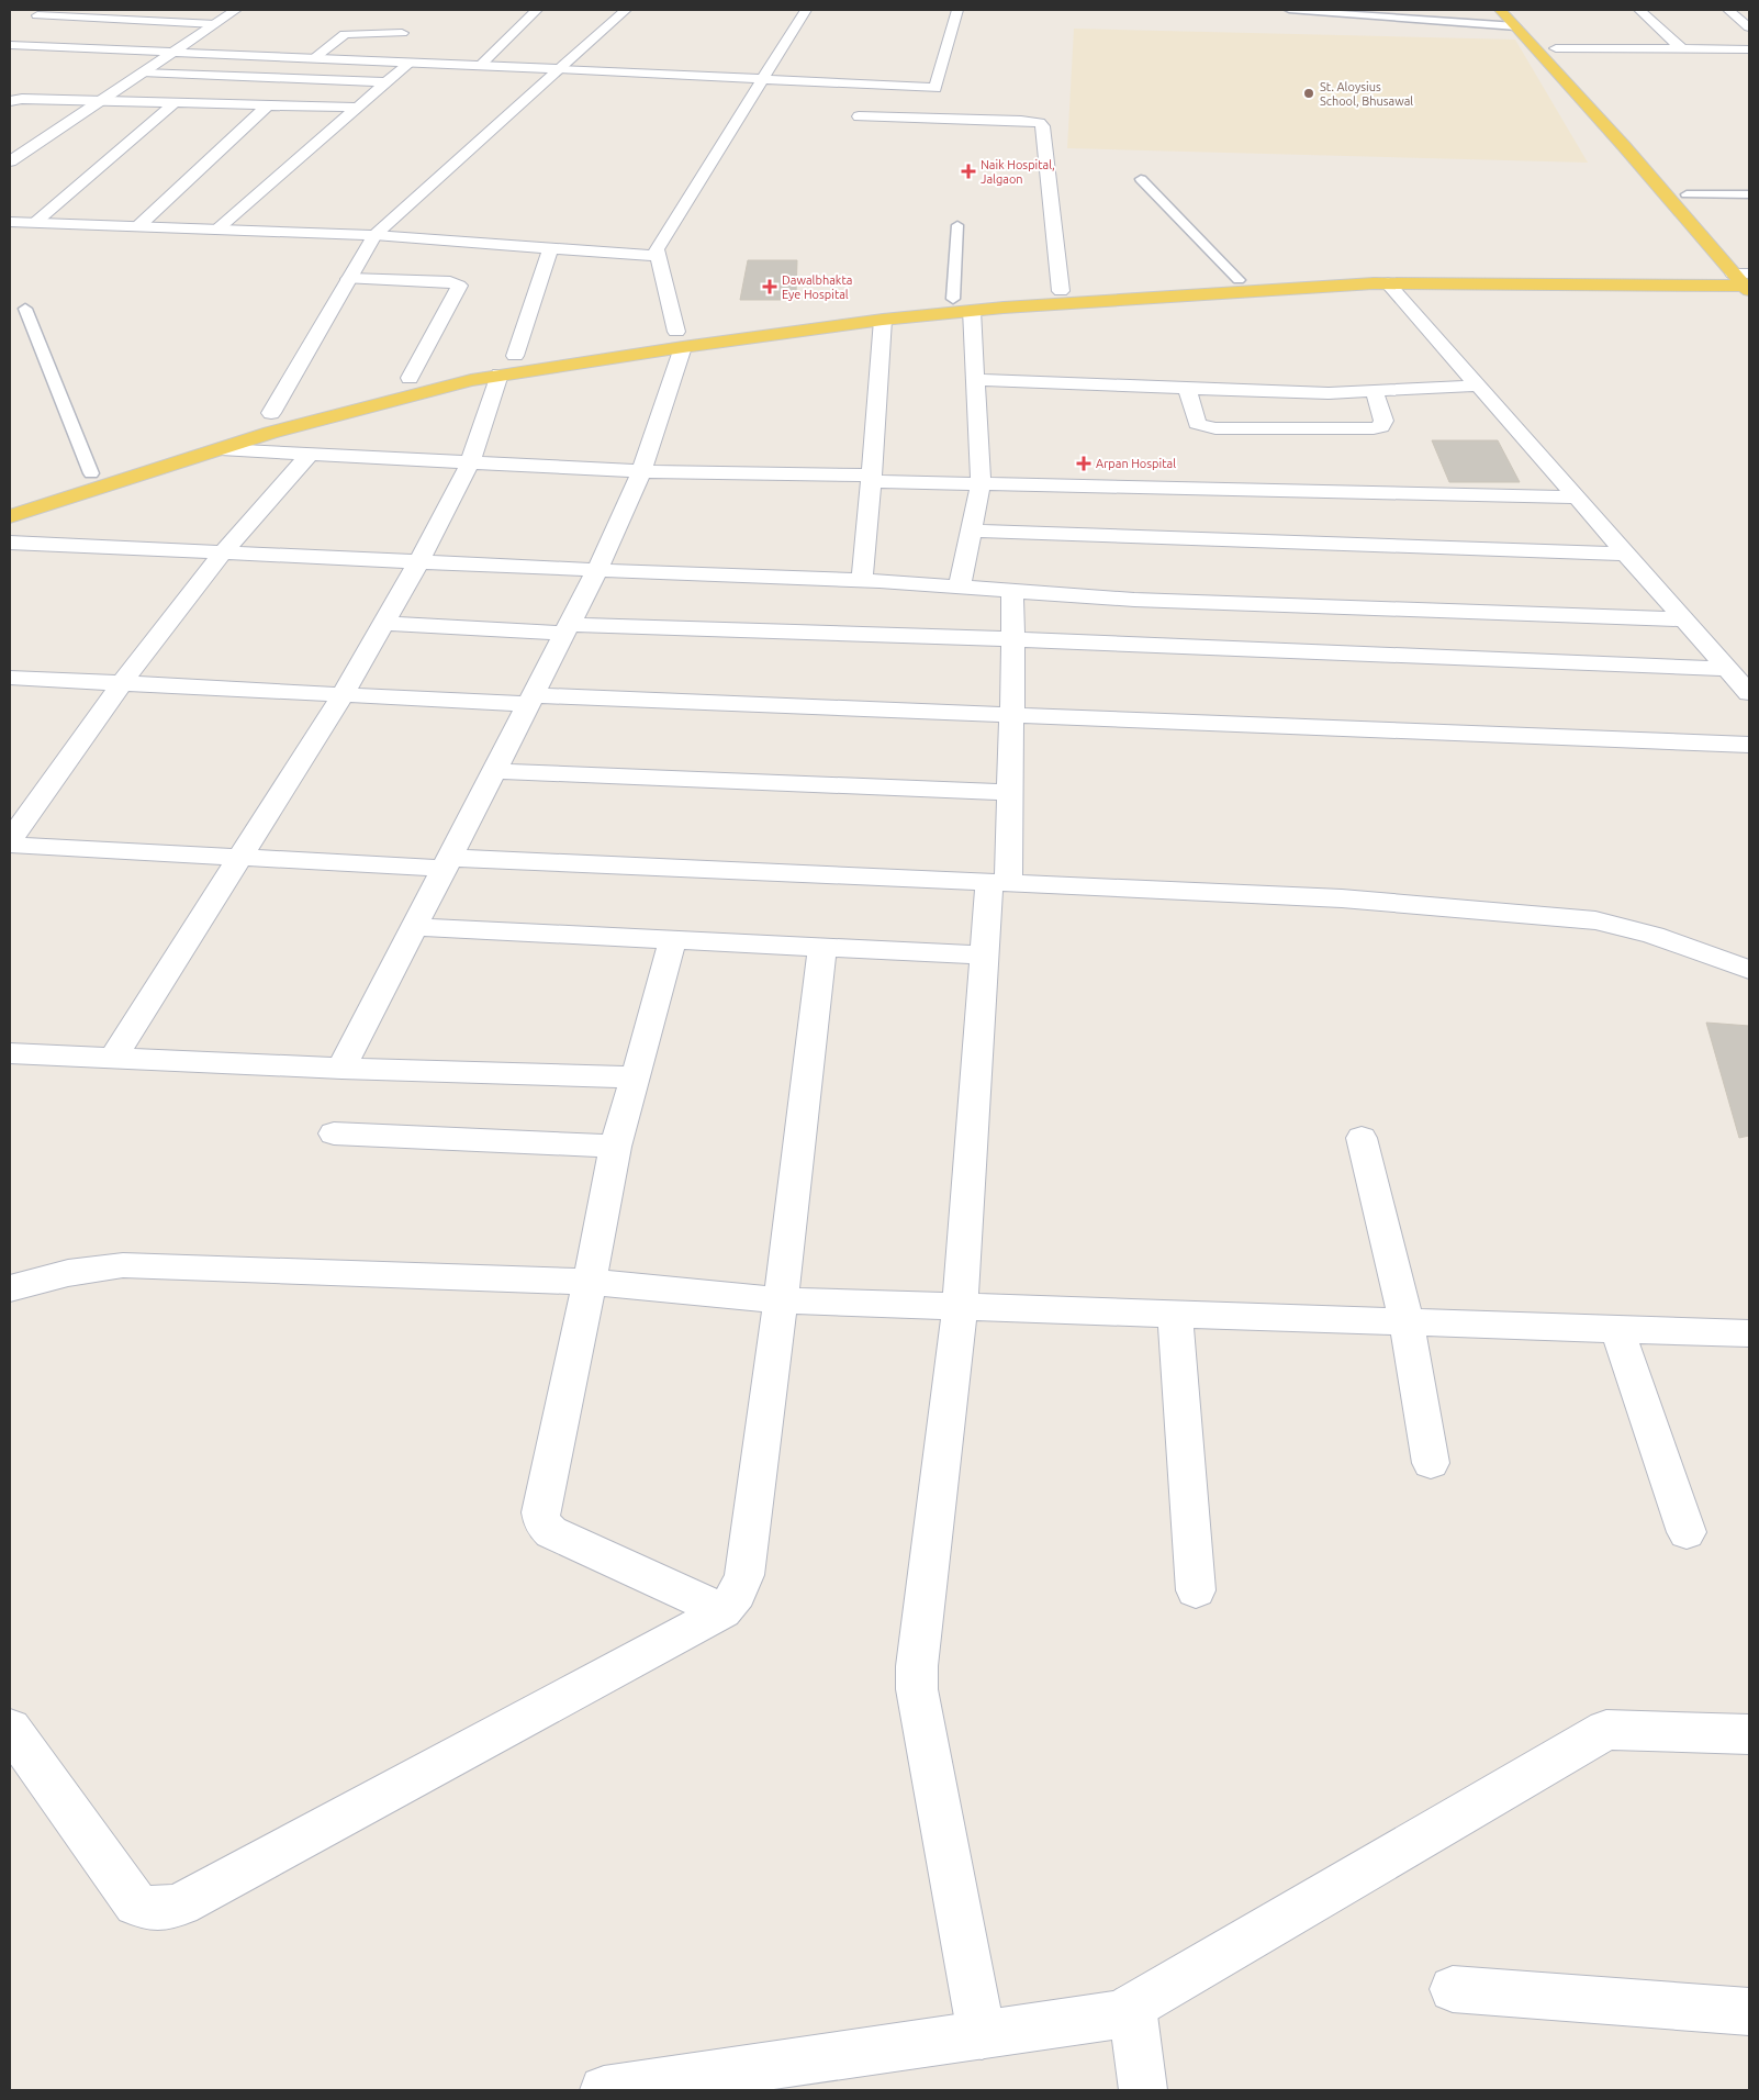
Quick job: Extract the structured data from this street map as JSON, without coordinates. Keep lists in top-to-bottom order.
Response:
{
  "places": {
    "other": ["St. Aloysius School, Bhusawal"],
    "health": ["Naik Hospital, Jalgaon", "Dawalbhakta Eye Hospital", "Arpan Hospital"]
  }
}
